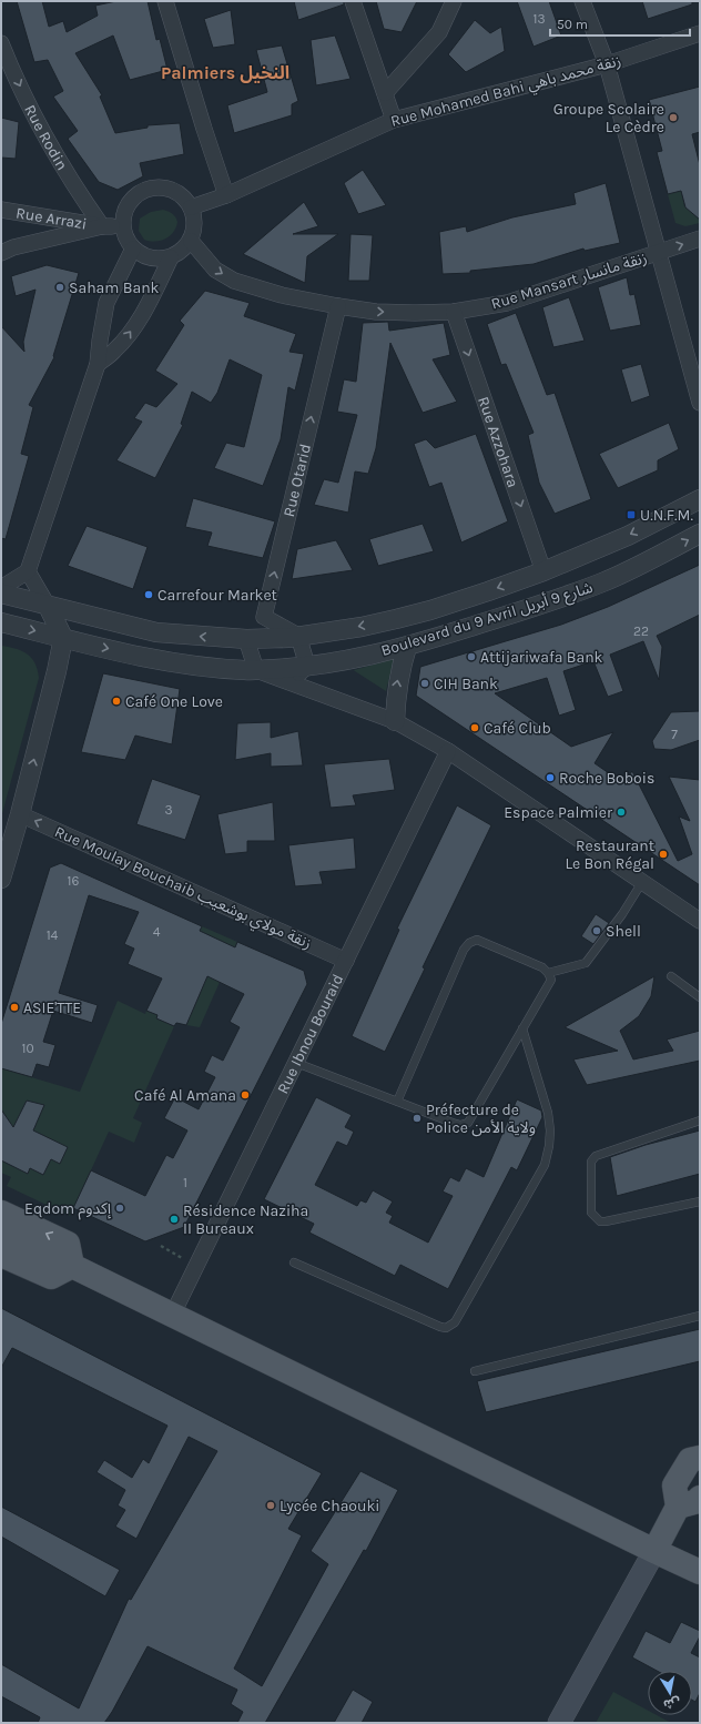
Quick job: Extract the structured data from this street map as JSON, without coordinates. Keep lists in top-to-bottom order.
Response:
{
  "streets": {
    "street": [
      "Rue Mohamed Bahi زنقة محمد باهي",
      "Rue Rodin",
      "Rue Arrazi",
      "Rue Mansart زنقة مانسار",
      "Rue Azzohara",
      "Rue Otarid",
      "Boulevard du 9 Avril شارع 9 أبريل",
      "Rue Moulay Bouchaib زنقة مولاي بوشعيب",
      "Rue Ibnou Bouraid"
    ]
  },
  "crossings": [
    ["Rue Mohamed Bahi زنقة محمد باهي", "Rue Mansart زنقة مانسار"],
    ["Rue Rodin", "Rue Arrazi"],
    ["Rue Mansart زنقة مانسار", "Rue Azzohara"],
    ["Rue Mansart زنقة مانسار", "Rue Otarid"],
    ["Rue Azzohara", "Boulevard du 9 Avril شارع 9 أبريل"],
    ["Rue Otarid", "Boulevard du 9 Avril شارع 9 أبريل"],
    ["Rue Moulay Bouchaib زنقة مولاي بوشعيب", "Rue Ibnou Bouraid"]
  ],
  "one_way": [
    "Rue Rodin",
    "Rue Mansart زنقة مانسار",
    "Rue Azzohara",
    "Rue Otarid",
    "Rue Moulay Bouchaib زنقة مولاي بوشعيب"
  ],
  "districts": ["Palmiers النخيل"],
  "places": {
    "other": [
      "Groupe Scolaire Le Cèdre",
      "Saham Bank",
      "Carrefour Market",
      "Attijariwafa Bank",
      "CIH Bank",
      "Café One Love",
      "Café Club",
      "Roche Bobois",
      "Espace Palmier",
      "Restaurant Le Bon Régal",
      "Shell",
      "ASIE'TTE",
      "Café Al Amana",
      "Préfecture de Police ولاية الأمن",
      "Eqdom إكدوم",
      "Résidence Naziha II Bureaux",
      "Lycée Chaouki"
    ],
    "transit": ["U.N.F.M."]
  },
  "house_numbers": [
    "13",
    "22",
    "7",
    "3",
    "16",
    "4",
    "14",
    "10",
    "1"
  ],
  "scale_bar": "50 m",
  "north": "bottom"
}
